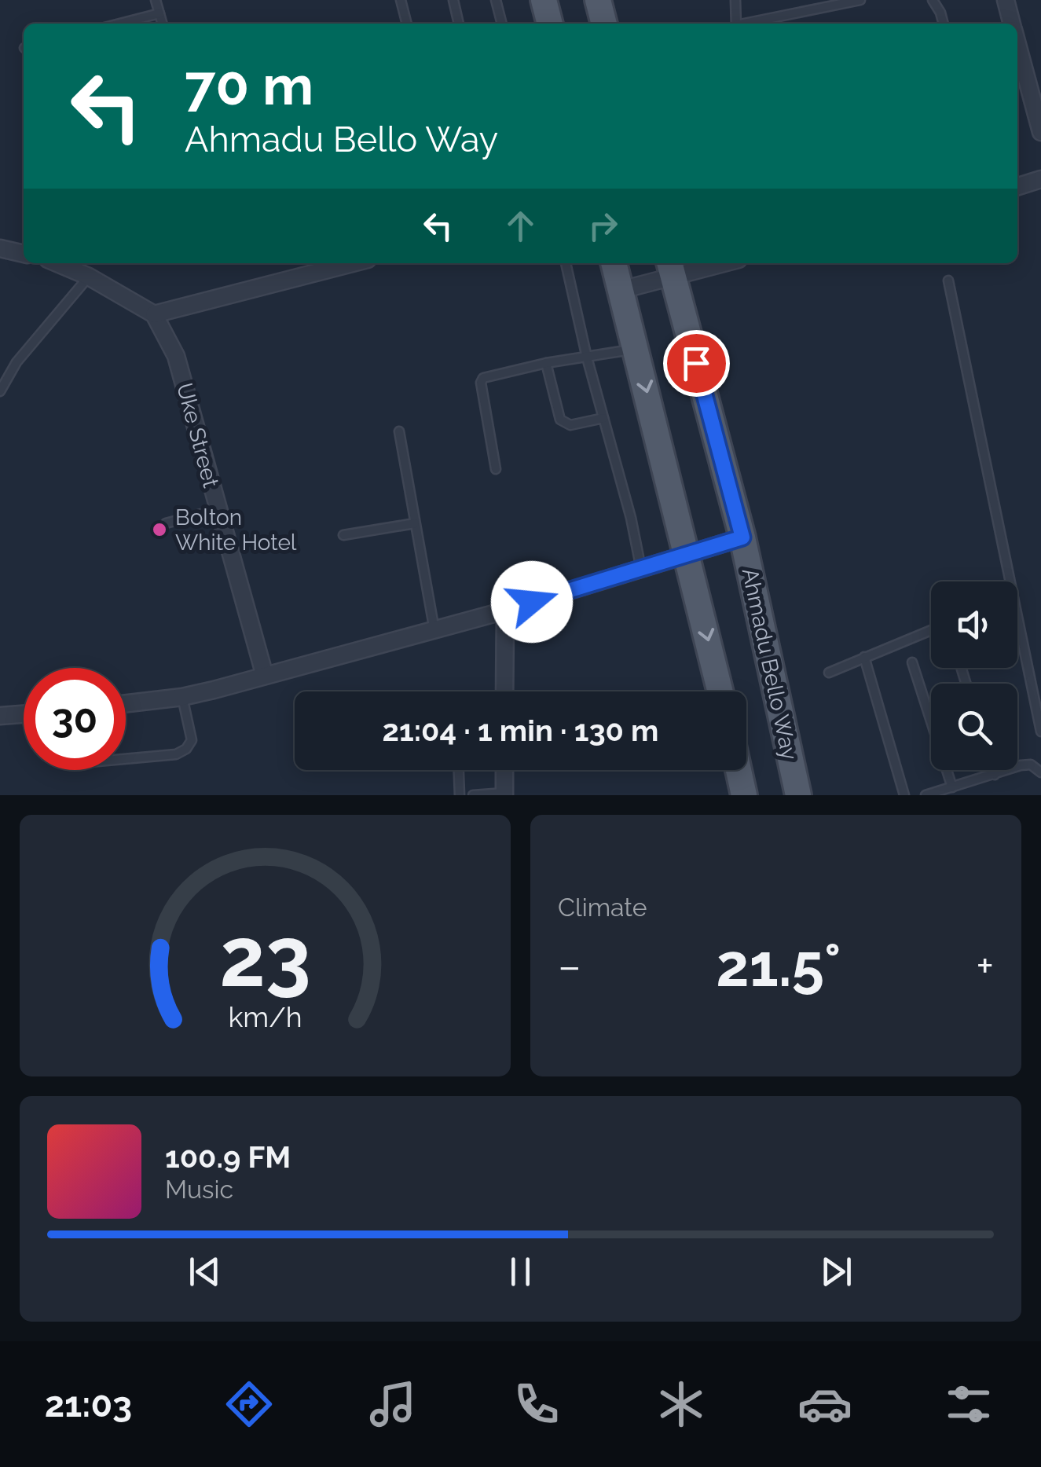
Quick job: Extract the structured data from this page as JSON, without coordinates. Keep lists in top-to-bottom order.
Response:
{
  "streets": {
    "main road": ["Ahmadu Bello Way"],
    "street": ["Uke Street"]
  },
  "places": ["Bolton White Hotel"],
  "page": {
    "turn": ["70 m", "Ahmadu Bello Way"],
    "limit": "30",
    "trip": "21:04 · 1 min · 130 m",
    "tile": "Climate",
    "heat": ["−", "21.5°", "+"],
    "song": ["100.9 FM", "Music"],
    "tabs": "21:03",
    "gauge": ["23", "km/h"]
  }
}
